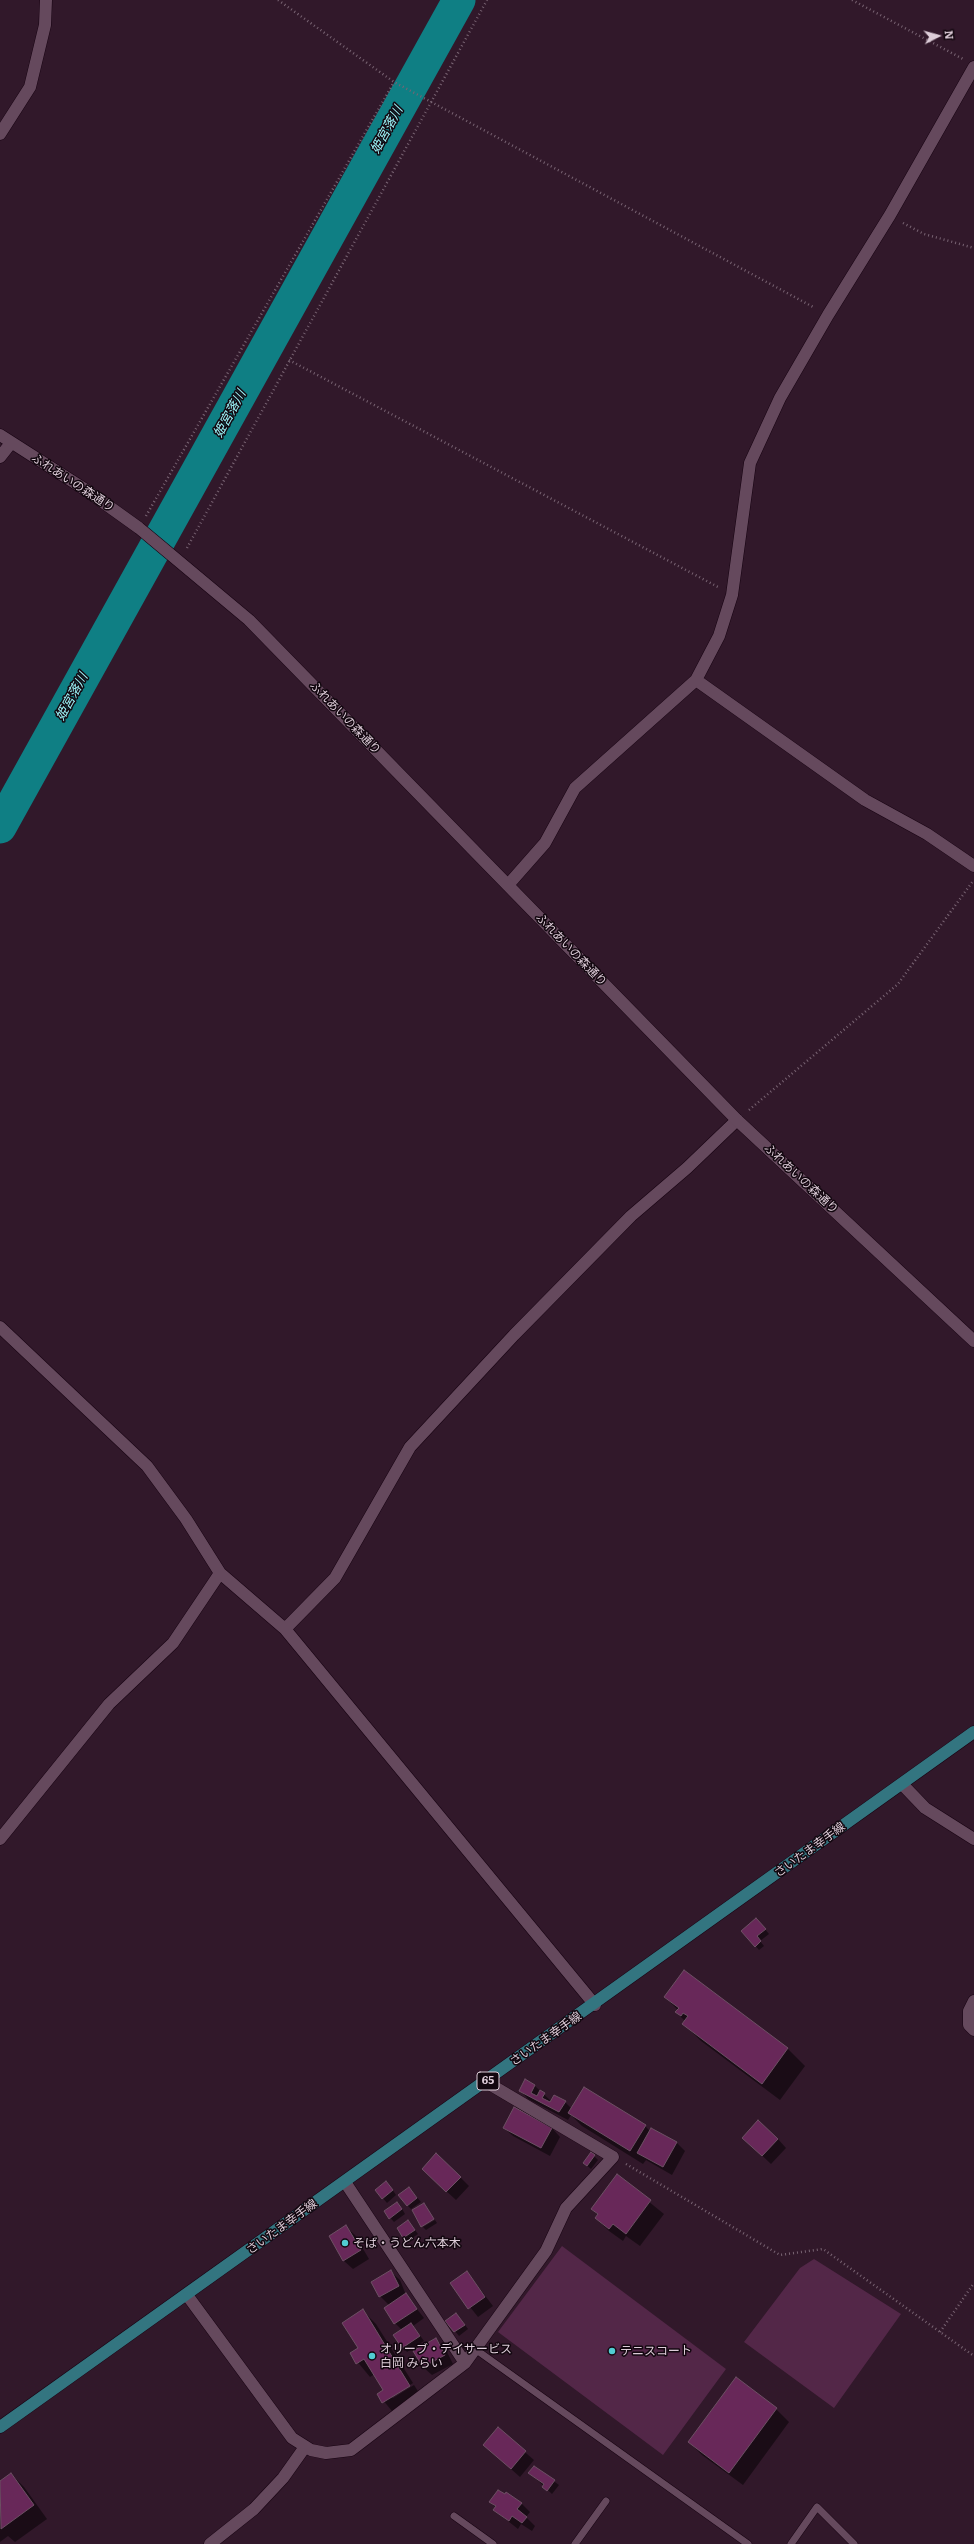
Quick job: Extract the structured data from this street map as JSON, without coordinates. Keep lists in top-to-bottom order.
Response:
{
  "streets": {
    "main road": ["さいたま幸手線", "65"],
    "street": ["ふれあいの森通り"]
  },
  "water": ["姫宮落川"],
  "places": ["そば・うどん六本木", "テニスコート", "オリーブ・デイサービス 白岡 みらい"],
  "north": "right"
}
